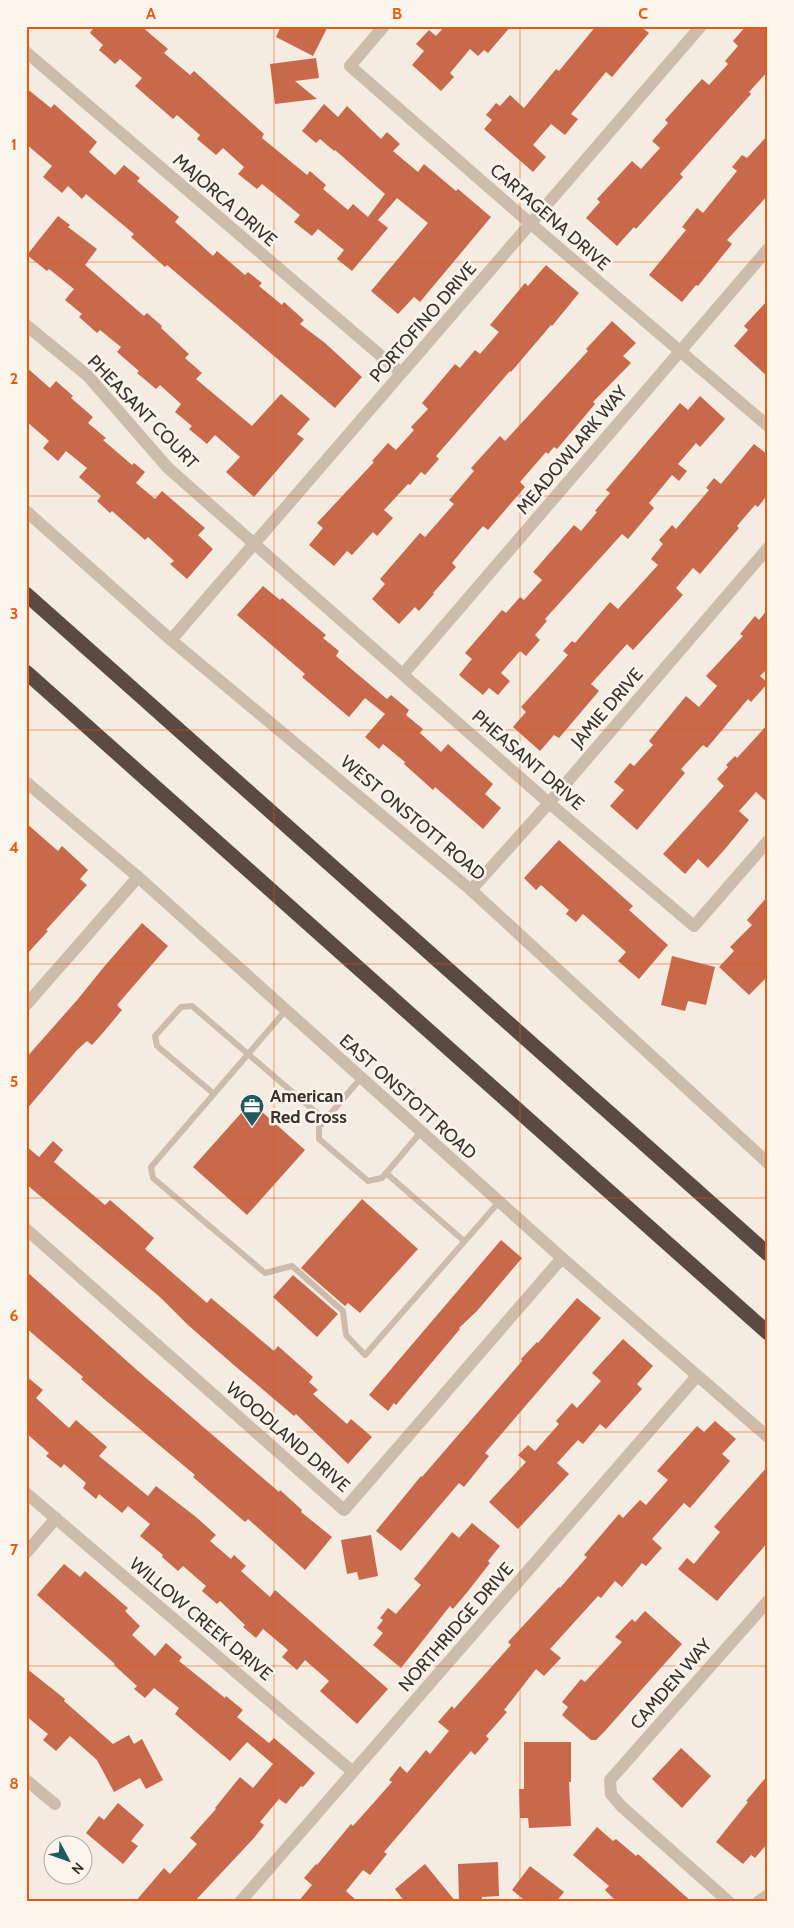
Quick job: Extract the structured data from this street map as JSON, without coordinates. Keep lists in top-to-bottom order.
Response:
{
  "streets": {
    "street": [
      "MAJORCA DRIVE",
      "CARTAGENA DRIVE",
      "PORTOFINO DRIVE",
      "PHEASANT COURT",
      "MEADOWLARK WAY",
      "JAMIE DRIVE",
      "PHEASANT DRIVE",
      "WEST ONSTOTT ROAD",
      "EAST ONSTOTT ROAD",
      "WOODLAND DRIVE",
      "WILLOW CREEK DRIVE",
      "NORTHRIDGE DRIVE",
      "CAMDEN WAY"
    ]
  },
  "crossings": [
    ["MAJORCA DRIVE", "PORTOFINO DRIVE"],
    ["CARTAGENA DRIVE", "PORTOFINO DRIVE"],
    ["CARTAGENA DRIVE", "MEADOWLARK WAY"],
    ["PORTOFINO DRIVE", "PHEASANT COURT"],
    ["PORTOFINO DRIVE", "PHEASANT DRIVE"],
    ["PORTOFINO DRIVE", "WEST ONSTOTT ROAD"],
    ["PHEASANT COURT", "PHEASANT DRIVE"],
    ["MEADOWLARK WAY", "PHEASANT DRIVE"],
    ["JAMIE DRIVE", "PHEASANT DRIVE"],
    ["JAMIE DRIVE", "WEST ONSTOTT ROAD"],
    ["EAST ONSTOTT ROAD", "WOODLAND DRIVE"],
    ["EAST ONSTOTT ROAD", "NORTHRIDGE DRIVE"],
    ["WILLOW CREEK DRIVE", "NORTHRIDGE DRIVE"]
  ],
  "places": {
    "office": ["American Red Cross"]
  },
  "north": "bottom right",
  "grid": {
    "columns": ["A", "B", "C"],
    "rows": [
      "1",
      "2",
      "3",
      "4",
      "5",
      "6",
      "7",
      "8"
    ]
  }
}
